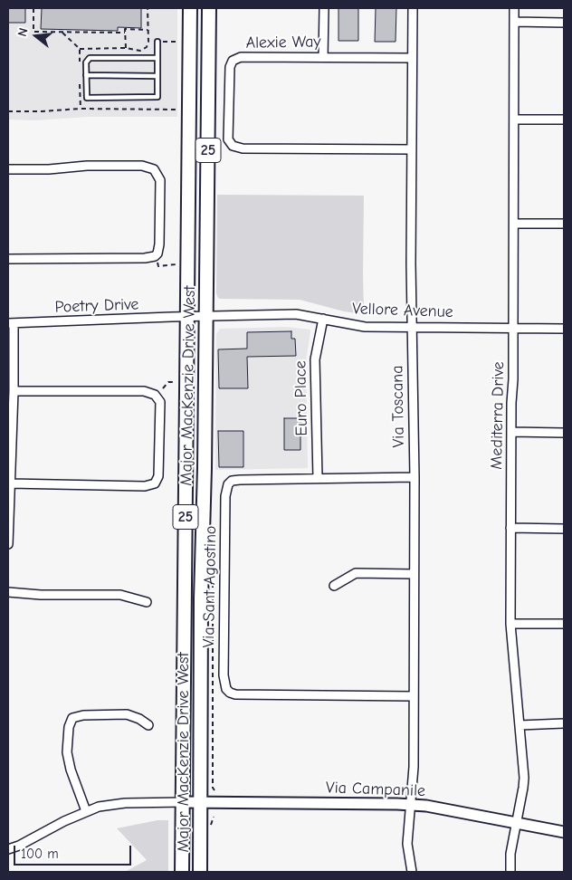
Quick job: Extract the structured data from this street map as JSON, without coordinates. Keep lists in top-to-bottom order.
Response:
{
  "streets": {
    "main road": ["25", "Major MacKenzie Drive West"],
    "street": [
      "Alexie Way",
      "Poetry Drive",
      "Vellore Avenue",
      "Euro Place",
      "Via Toscana",
      "Mediterra Drive",
      "Via Sant Agostino",
      "Via Campanile"
    ]
  },
  "crossings": [
    ["Alexie Way", "Via Toscana"],
    ["Poetry Drive", "Vellore Avenue"],
    ["Poetry Drive", "Major MacKenzie Drive West"],
    ["Vellore Avenue", "Major MacKenzie Drive West"],
    ["Vellore Avenue", "Euro Place"],
    ["Vellore Avenue", "Via Toscana"],
    ["Vellore Avenue", "Mediterra Drive"],
    ["Major MacKenzie Drive West", "Via Campanile"],
    ["Euro Place", "Via Sant Agostino"],
    ["Via Toscana", "Via Sant Agostino"],
    ["Via Toscana", "Via Campanile"],
    ["Mediterra Drive", "Via Campanile"]
  ],
  "scale_bar": "100 m",
  "north": "left"
}
